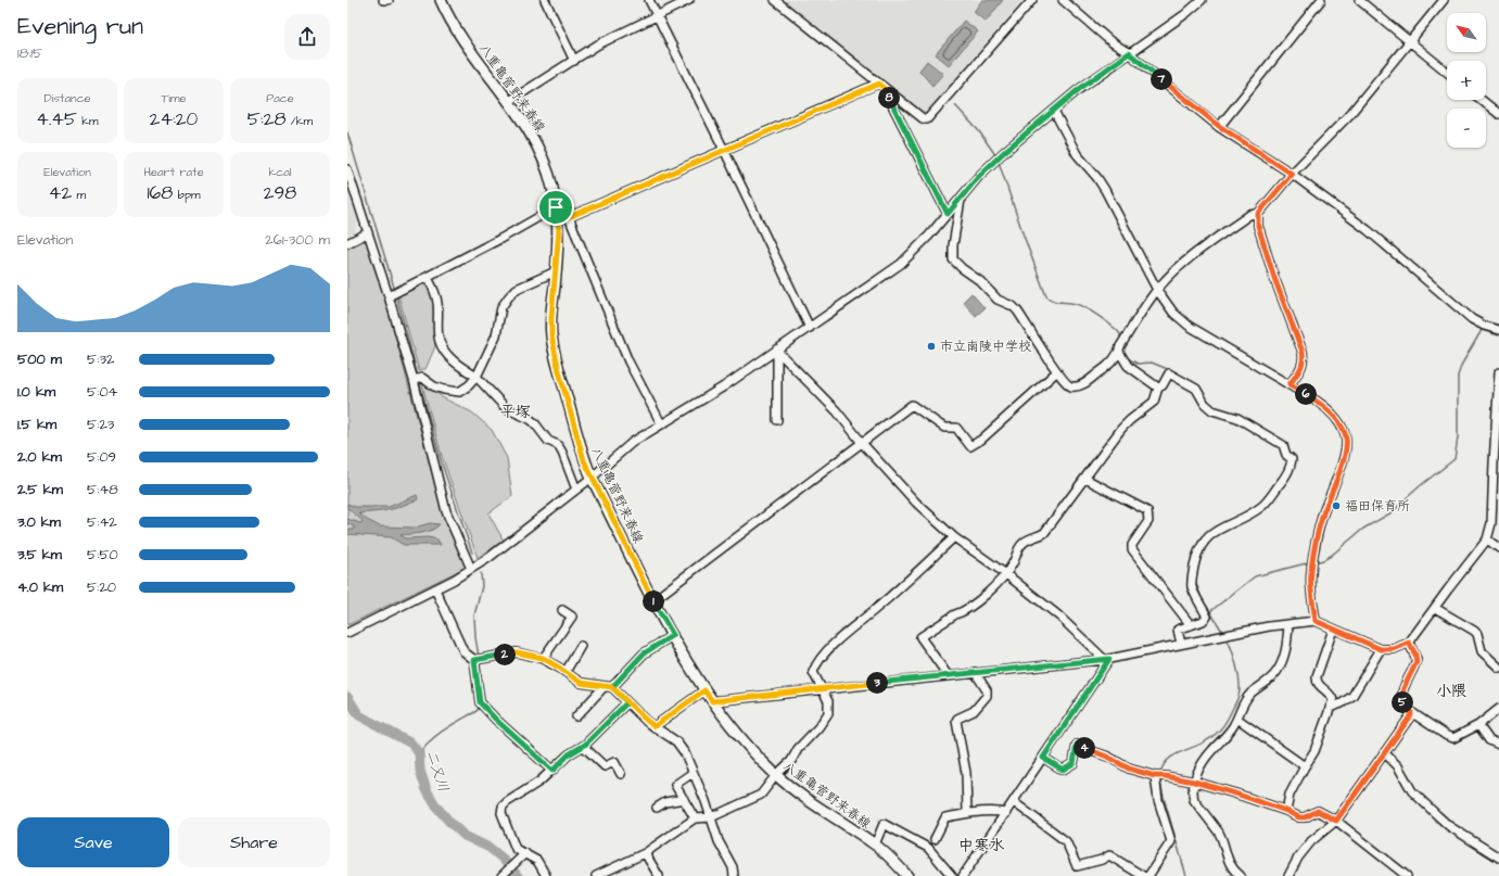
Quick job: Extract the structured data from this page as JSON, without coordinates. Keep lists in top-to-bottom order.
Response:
{
  "streets": {
    "main road": ["八重亀菅野来春線"]
  },
  "districts": ["平塚", "小隈", "中寒水"],
  "water": ["二又川"],
  "places": ["市立南陵中学校", "福田保育所"],
  "north": "top left",
  "page": {
    "heading": ["Evening run", "18:15"],
    "map_buttons": ["+", "−"],
    "pins": [
      "7",
      "8",
      "6",
      "1",
      "2",
      "3",
      "5",
      "4"
    ],
    "stats": [
      ["Distance", "4.45 km"],
      ["Time", "24:20"],
      ["Pace", "5:28 /km"],
      ["Elevation", "42 m"],
      ["Heart rate", "168 bpm"],
      ["kcal", "298"]
    ],
    "chart": ["Elevation", "261–300 m"],
    "list": [
      {
        "name": "500 m",
        "note": "5:32"
      },
      {
        "name": "1.0 km",
        "note": "5:04"
      },
      {
        "name": "1.5 km",
        "note": "5:23"
      },
      {
        "name": "2.0 km",
        "note": "5:09"
      },
      {
        "name": "2.5 km",
        "note": "5:48"
      },
      {
        "name": "3.0 km",
        "note": "5:42"
      },
      {
        "name": "3.5 km",
        "note": "5:50"
      },
      {
        "name": "4.0 km",
        "note": "5:20"
      }
    ],
    "buttons": ["Save", "Share"]
  }
}
